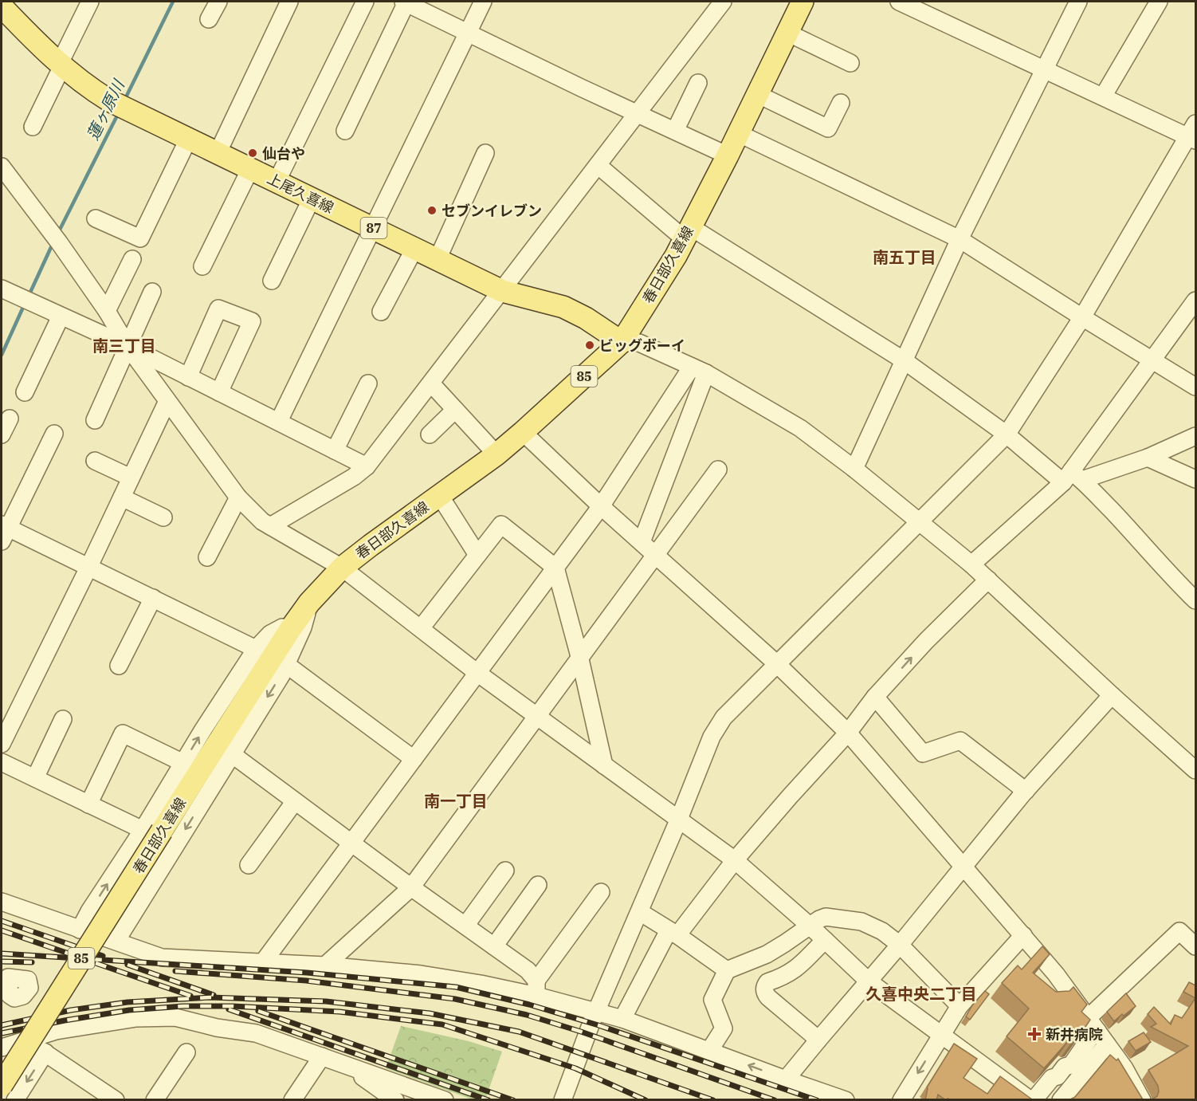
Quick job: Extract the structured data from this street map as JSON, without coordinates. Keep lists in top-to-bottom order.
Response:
{
  "streets": {
    "main road": [
      "上尾久喜線",
      "87",
      "春日部久喜線",
      "85"
    ]
  },
  "crossings": [
    ["上尾久喜線", "春日部久喜線"]
  ],
  "districts": [
    "南五丁目",
    "南三丁目",
    "南一丁目",
    "久喜中央二丁目"
  ],
  "water": ["蓮ヶ原川"],
  "places": {
    "other": ["仙台や", "セブンイレブン", "ビッグボーイ"],
    "health": ["新井病院"]
  }
}
